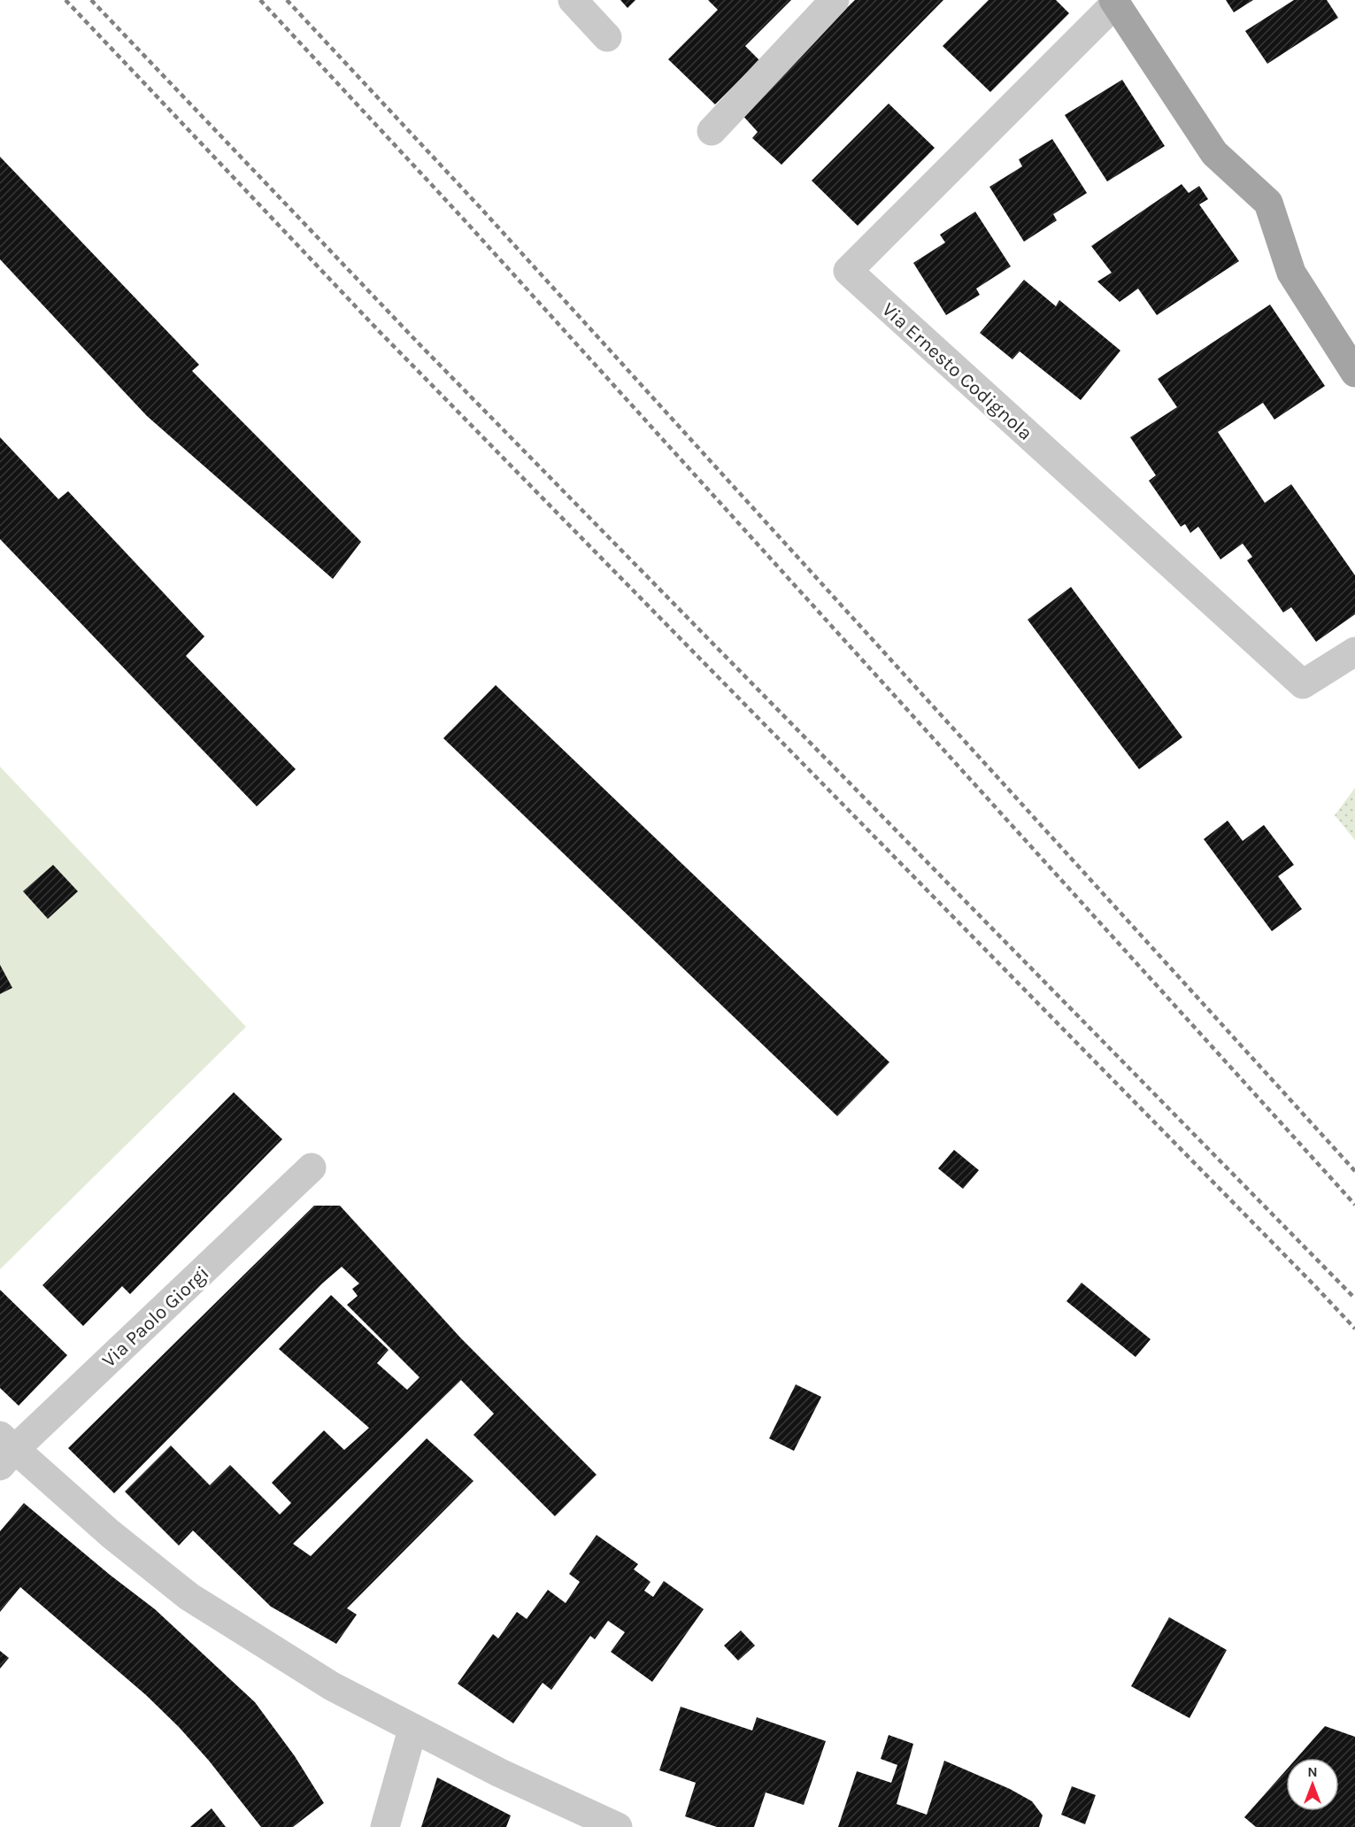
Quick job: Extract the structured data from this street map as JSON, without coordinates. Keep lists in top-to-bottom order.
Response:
{
  "streets": {
    "street": ["Via Ernesto Codignola", "Via Paolo Giorgi"]
  },
  "north": "top"
}
